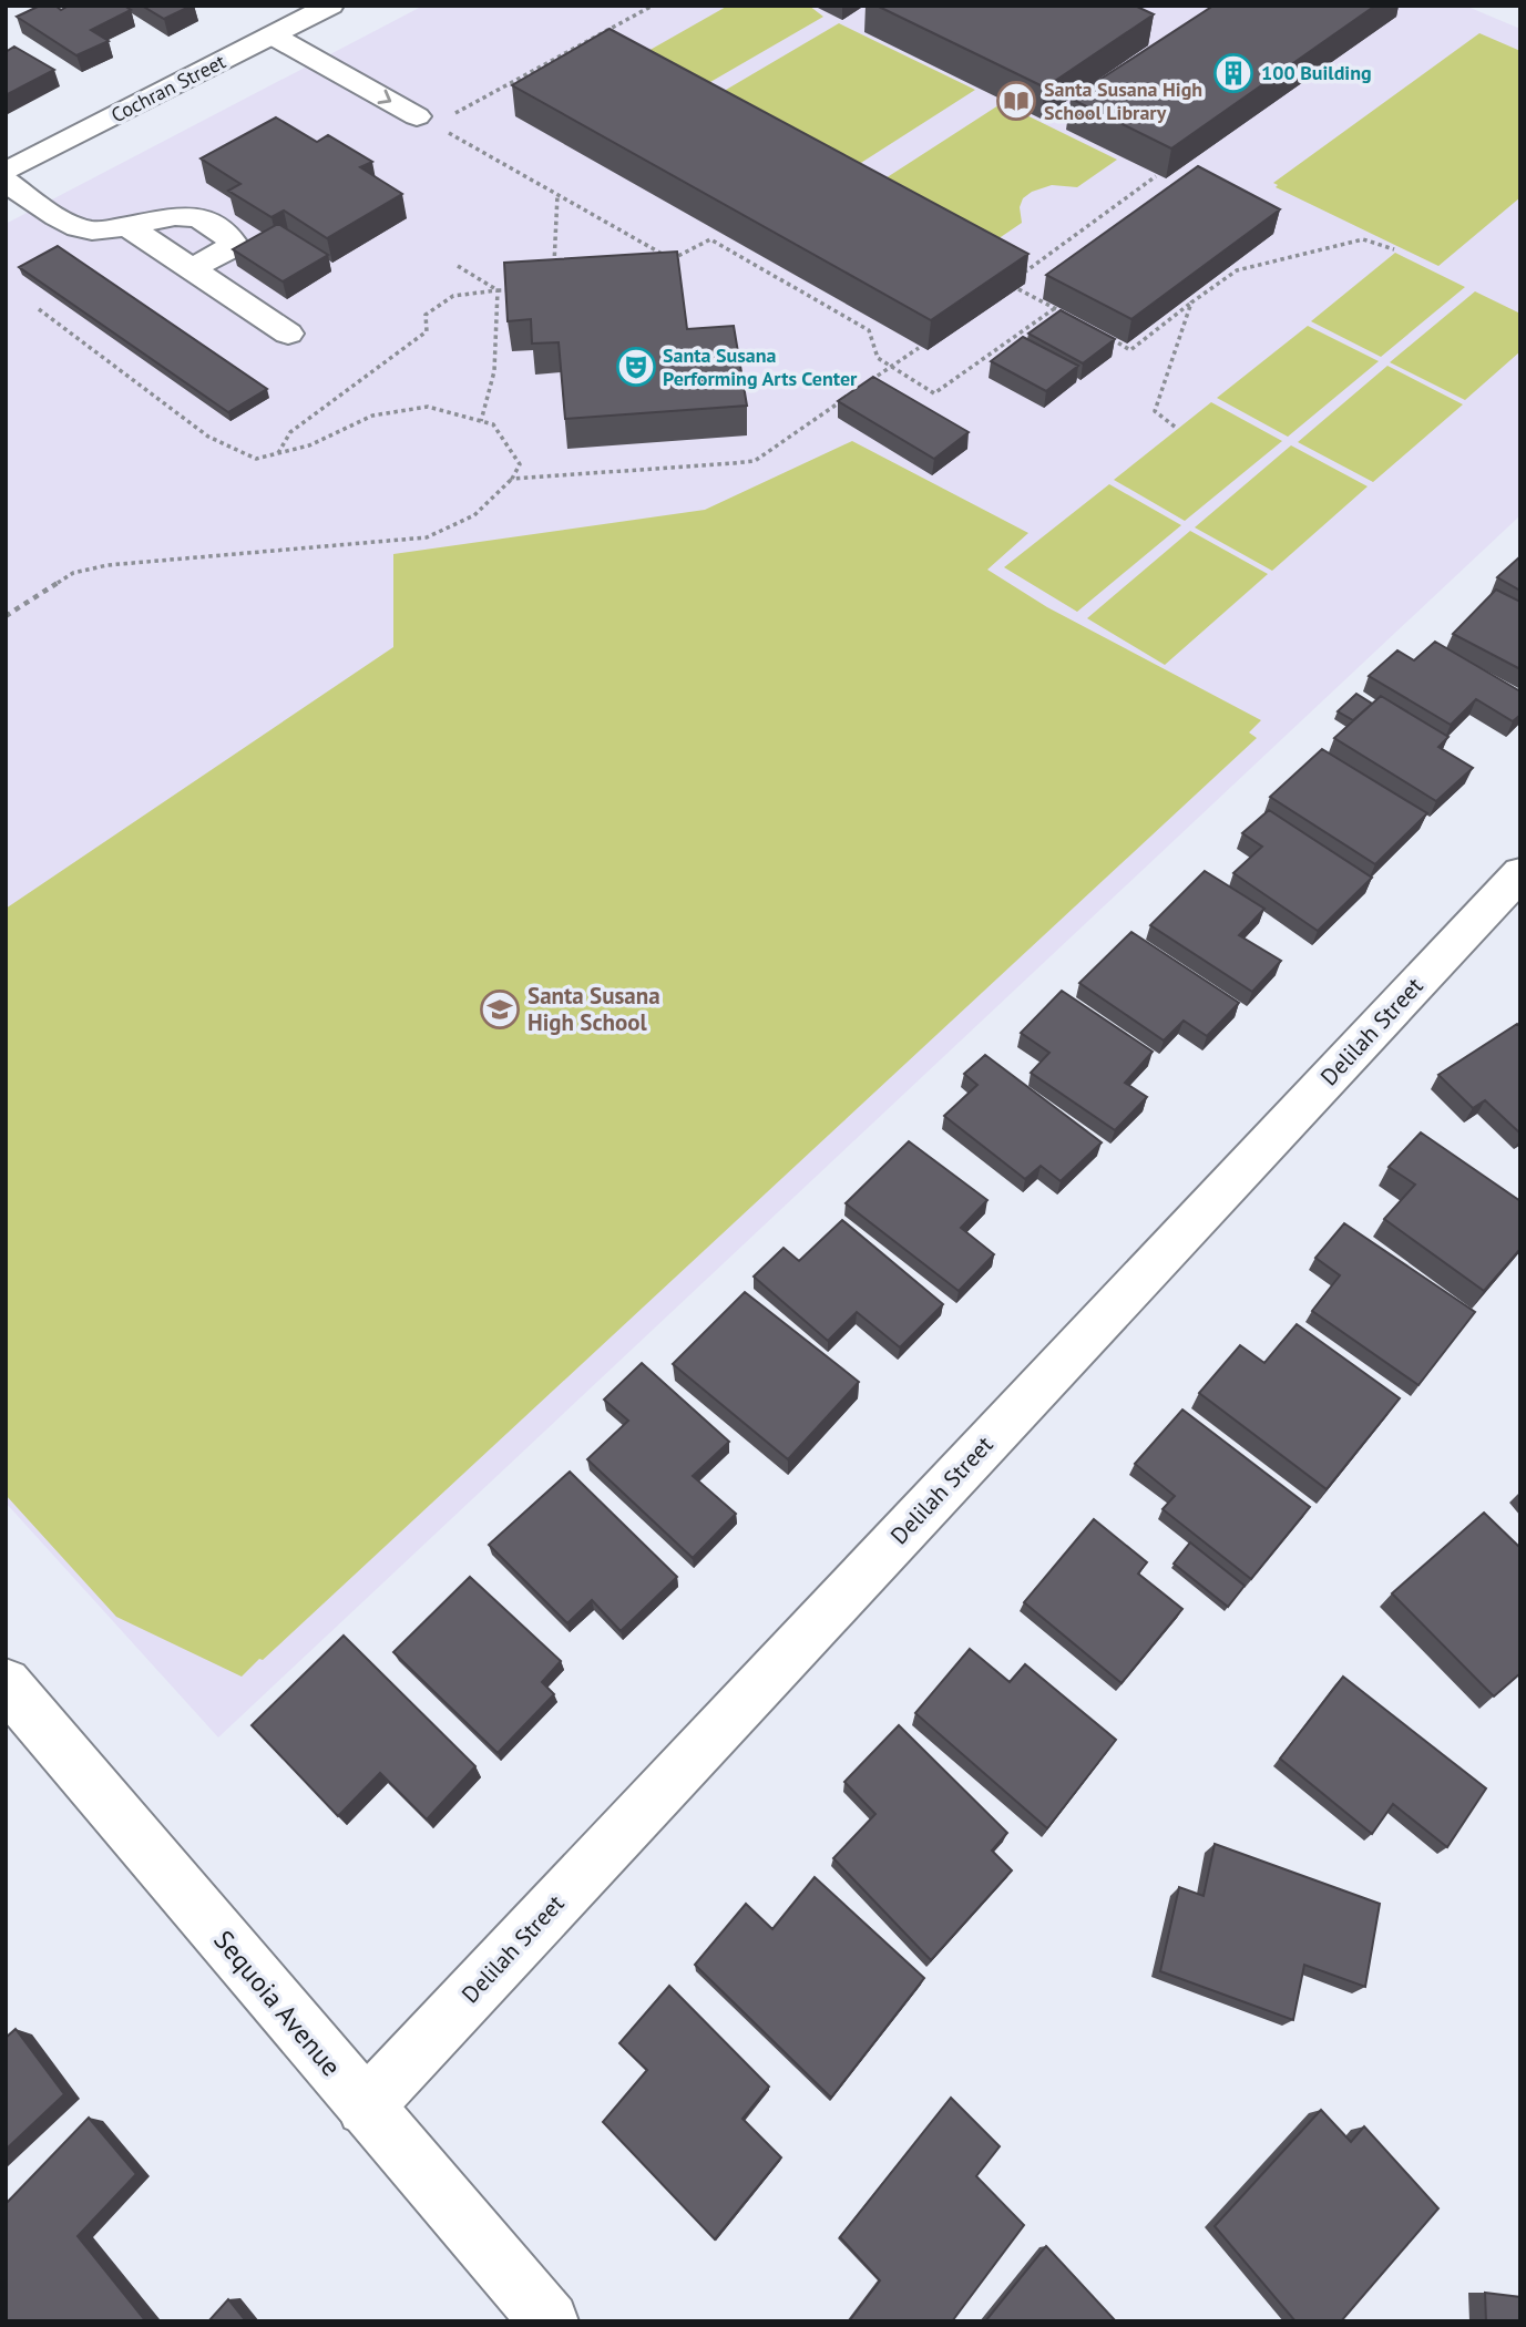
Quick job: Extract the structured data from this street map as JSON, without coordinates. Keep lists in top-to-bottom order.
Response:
{
  "streets": {
    "street": ["Cochran Street", "Delilah Street", "Sequoia Avenue"]
  },
  "crossings": [
    ["Delilah Street", "Sequoia Avenue"]
  ],
  "places": {
    "building": ["100 Building"],
    "library": ["Santa Susana High School Library"],
    "theatre": ["Santa Susana Performing Arts Center"],
    "school or university": ["Santa Susana High School"]
  }
}
